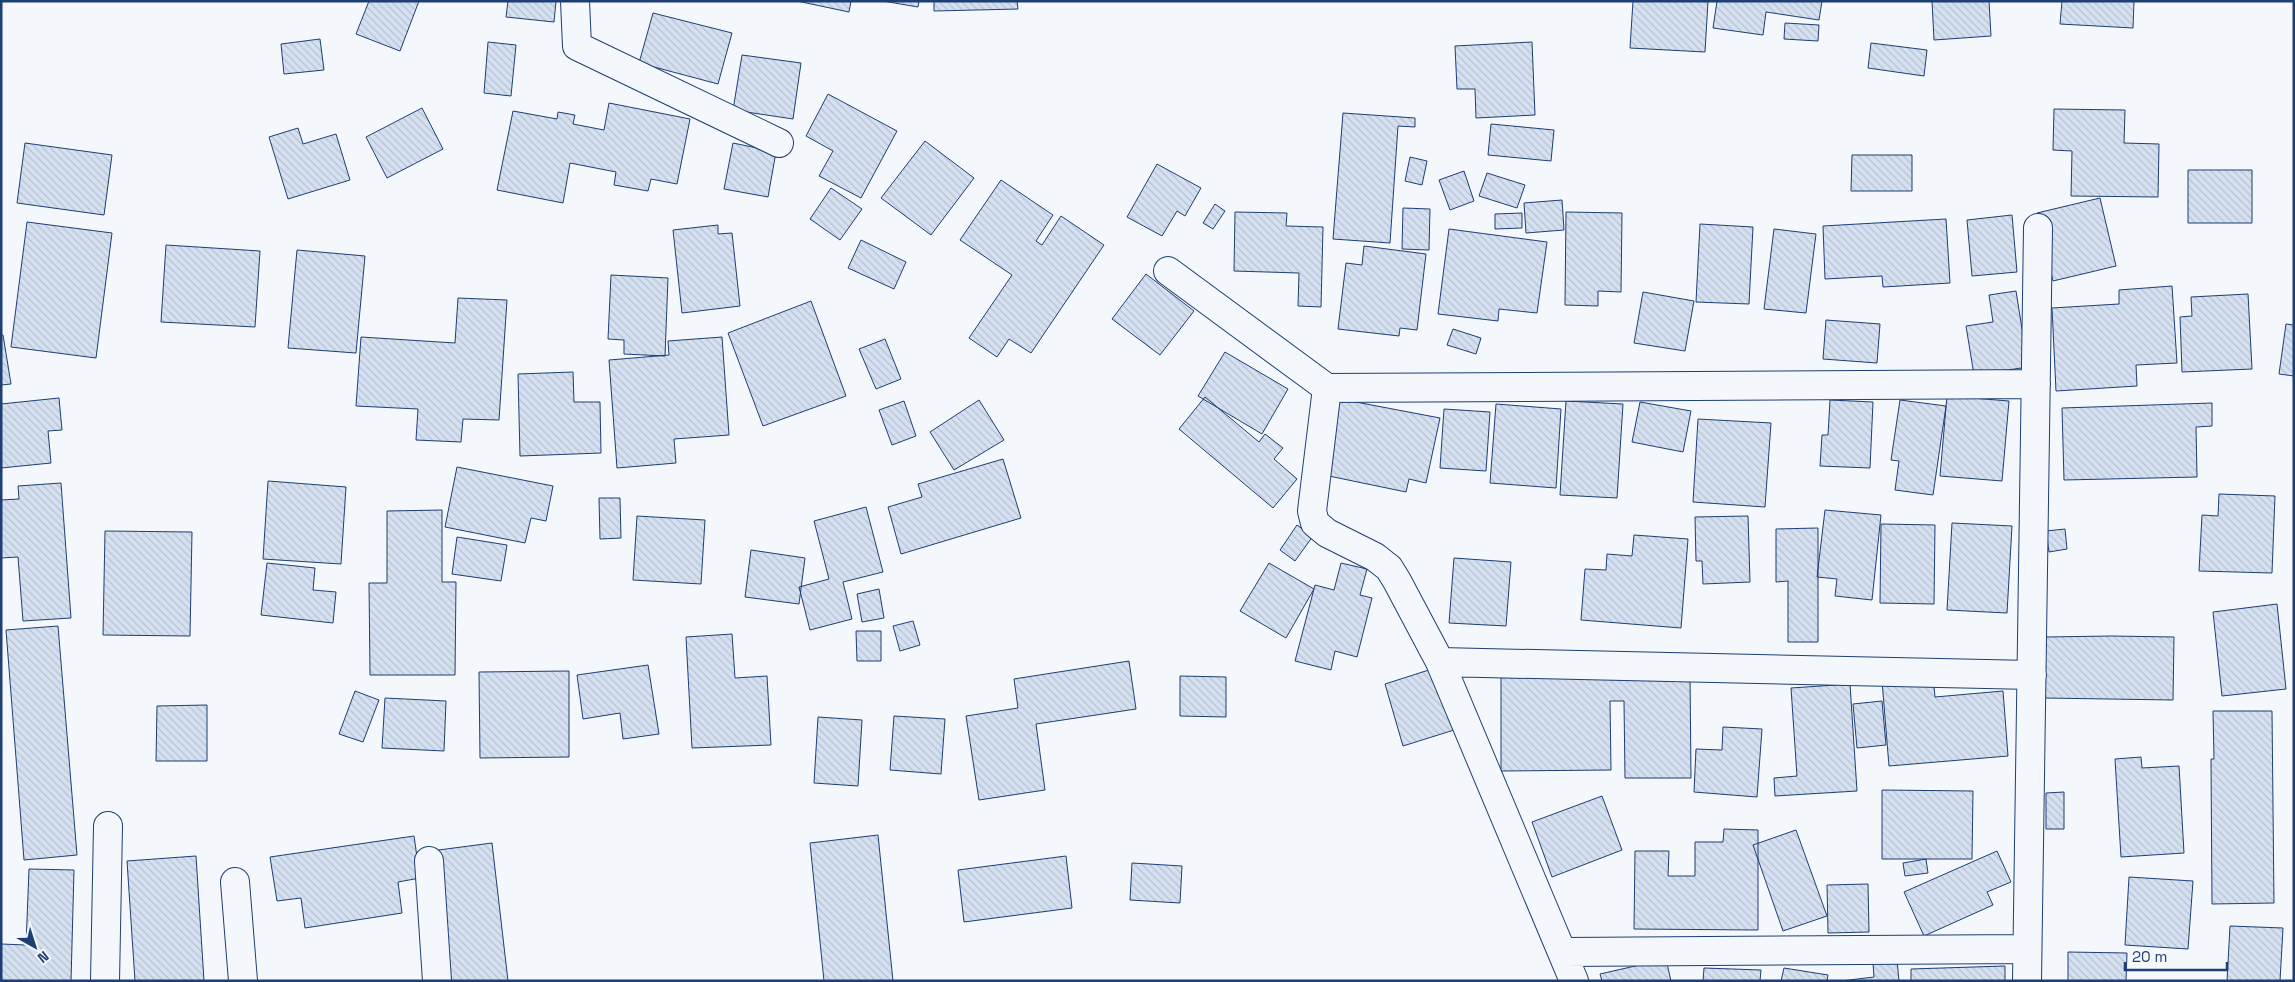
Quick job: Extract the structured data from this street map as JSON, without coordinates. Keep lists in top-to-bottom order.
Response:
{
  "scale_bar": "20 m",
  "north": "bottom right"
}
